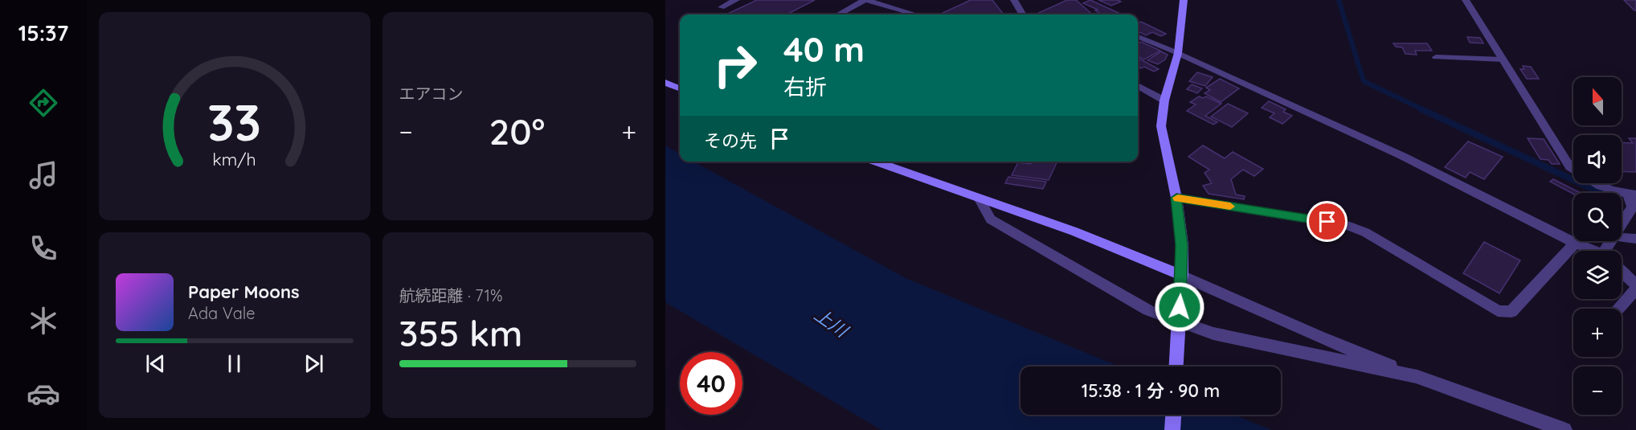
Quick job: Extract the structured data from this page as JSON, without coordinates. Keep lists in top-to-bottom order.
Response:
{
  "water": ["上川"],
  "north": "top",
  "page": {
    "tabs": "15:37",
    "tile": [
      "エアコン",
      ["航続距離 · 71%", "355 km"]
    ],
    "turn": ["40 m", "右折"],
    "map_buttons": ["+", "−"],
    "heat": ["−", "20°", "+"],
    "then": "その先",
    "song": ["Paper Moons", "Ada Vale"],
    "limit": "40",
    "trip": "15:38 · 1 分 · 90 m",
    "gauge": ["33", "km/h"]
  }
}
